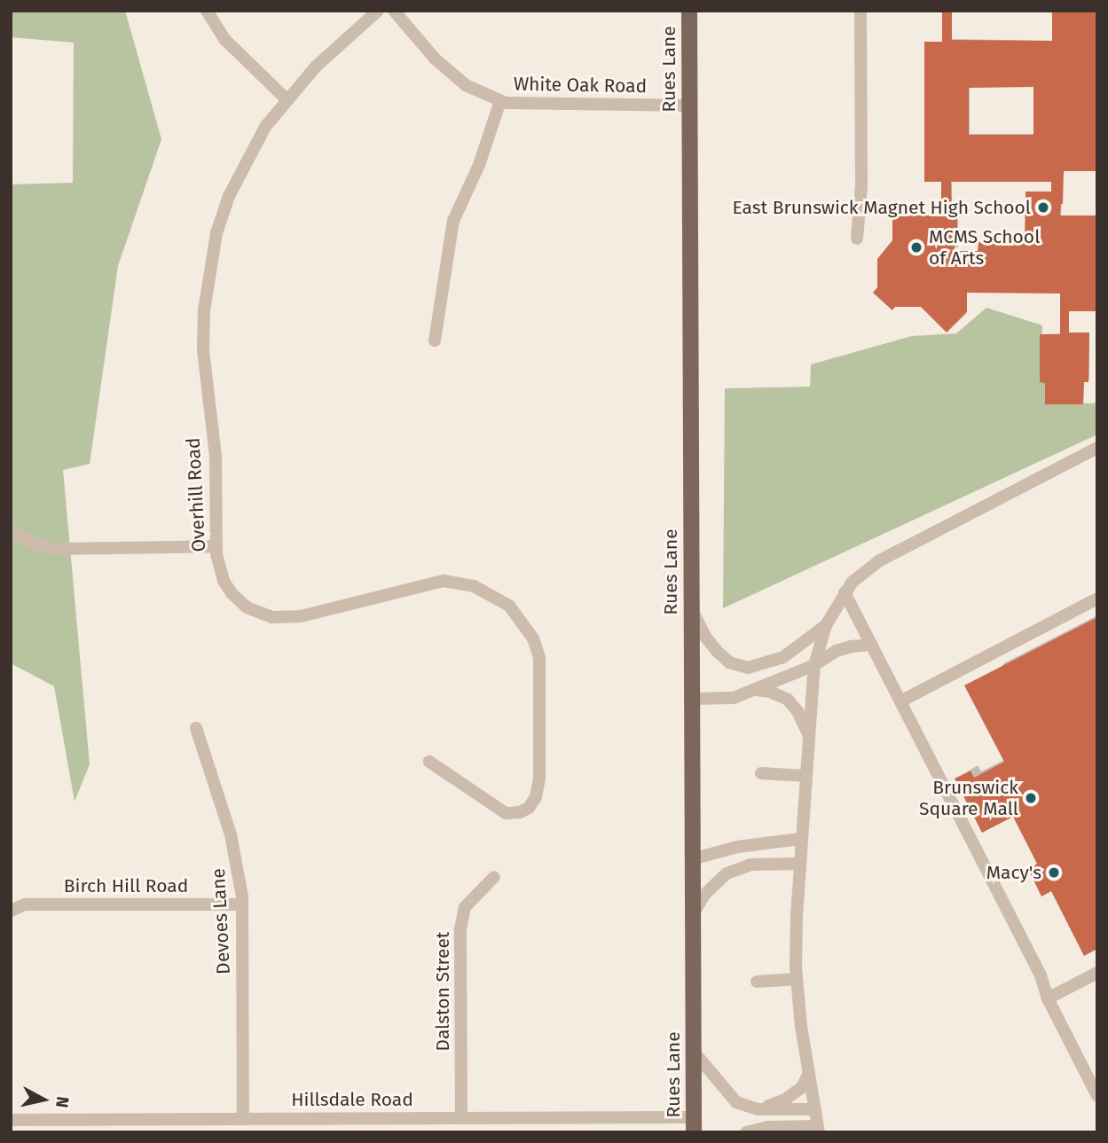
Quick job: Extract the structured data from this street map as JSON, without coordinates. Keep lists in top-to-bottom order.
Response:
{
  "streets": {
    "main road": ["Rues Lane"],
    "street": [
      "White Oak Road",
      "Overhill Road",
      "Birch Hill Road",
      "Devoes Lane",
      "Dalston Street",
      "Hillsdale Road"
    ]
  },
  "crossings": [
    ["Rues Lane", "White Oak Road"],
    ["Rues Lane", "Hillsdale Road"],
    ["Birch Hill Road", "Devoes Lane"],
    ["Devoes Lane", "Hillsdale Road"],
    ["Dalston Street", "Hillsdale Road"]
  ],
  "places": [
    "East Brunswick Magnet High School",
    "MCMS School of Arts",
    "Brunswick Square Mall",
    "Macy's"
  ],
  "north": "right"
}
